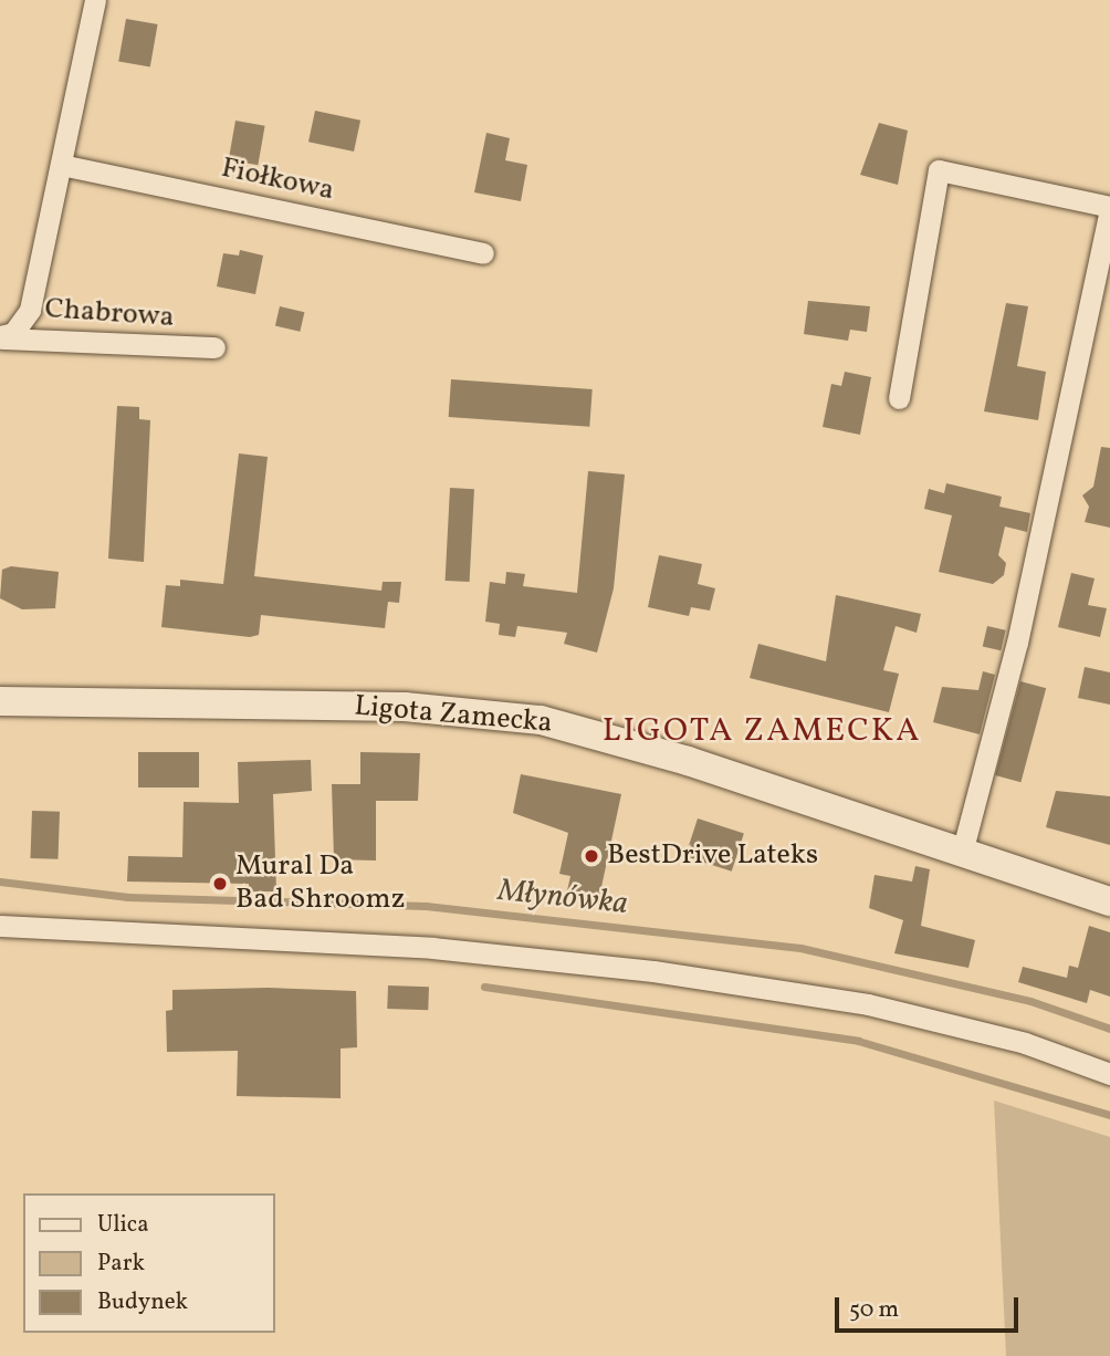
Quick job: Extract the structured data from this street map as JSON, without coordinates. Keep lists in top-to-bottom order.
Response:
{
  "streets": {
    "main road": ["Ligota Zamecka"],
    "street": ["Fiołkowa", "Chabrowa"]
  },
  "districts": ["LIGOTA ZAMECKA"],
  "water": ["Młynówka"],
  "places": ["BestDrive Lateks", "Mural Da Bad Shroomz"],
  "legend": ["Ulica", "Park", "Budynek"],
  "scale_bar": "50 m"
}
